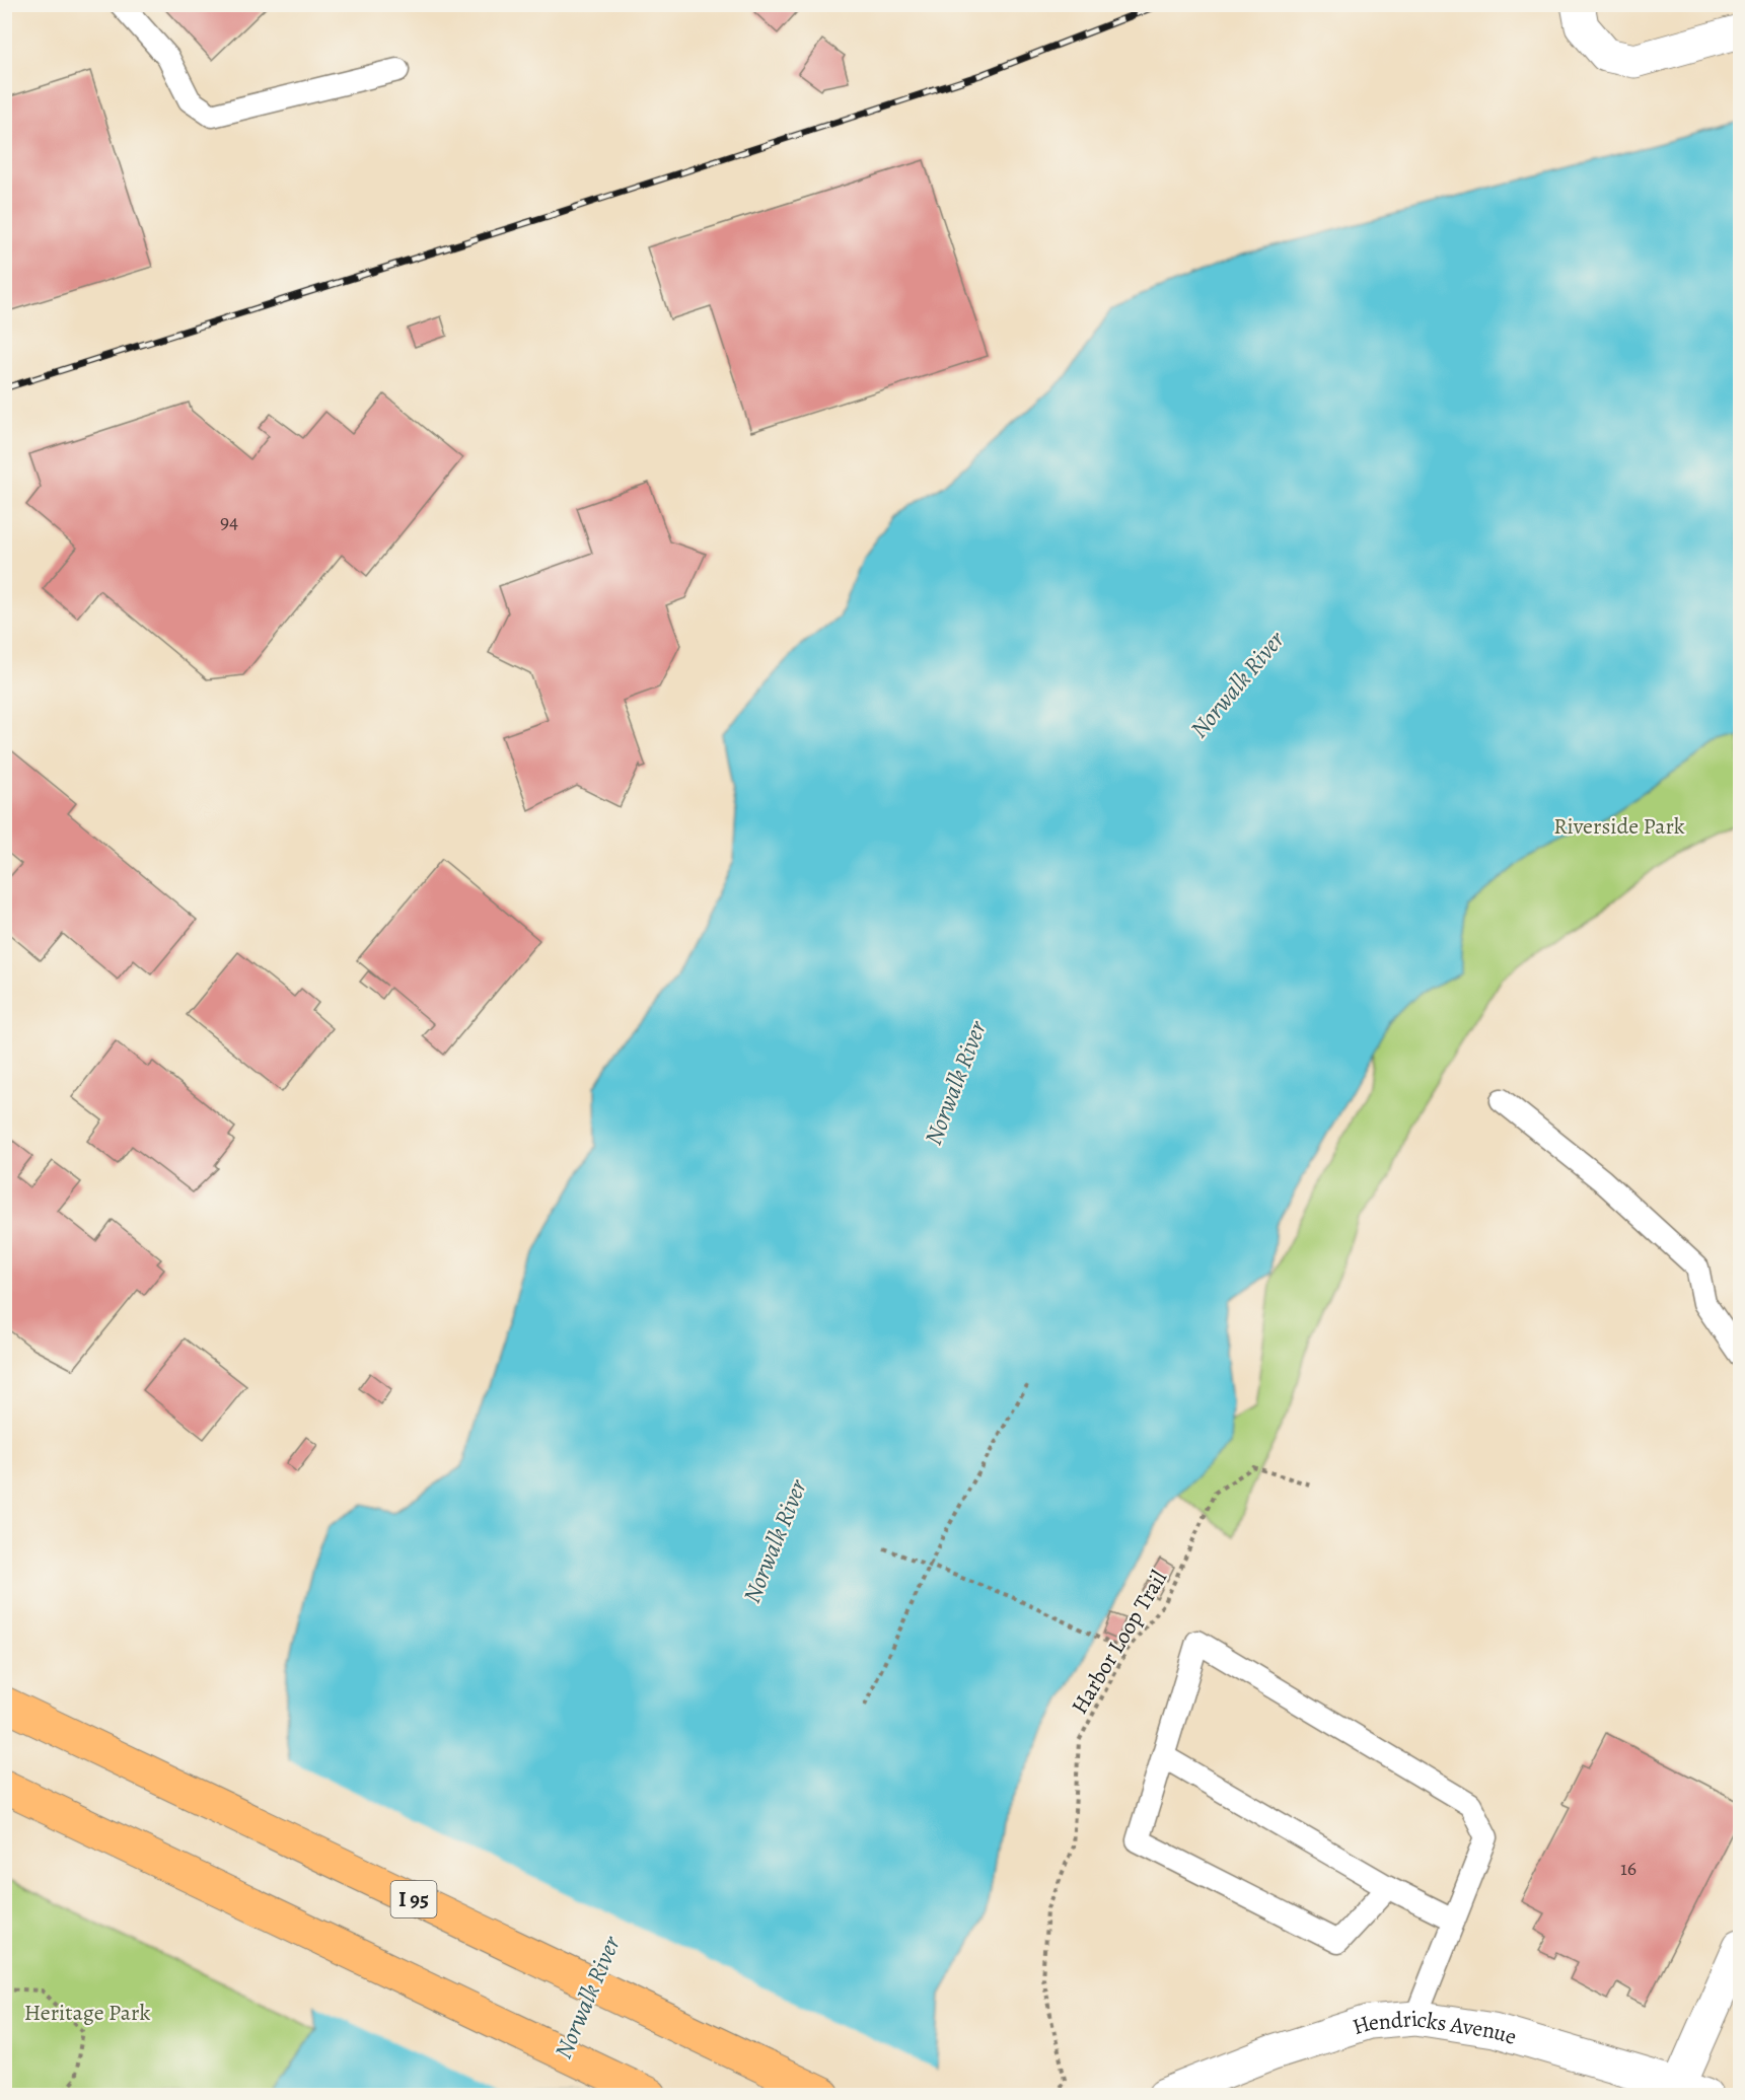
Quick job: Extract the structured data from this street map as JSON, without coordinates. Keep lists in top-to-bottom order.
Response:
{
  "streets": {
    "highway": ["I 95"],
    "street": ["Hendricks Avenue"],
    "path": ["Harbor Loop Trail"]
  },
  "water": ["Norwalk River"],
  "parks": ["Riverside Park", "Heritage Park"],
  "house_numbers": ["94", "16"]
}
